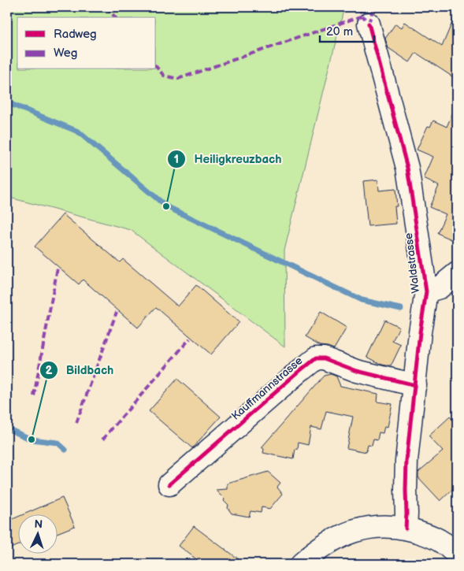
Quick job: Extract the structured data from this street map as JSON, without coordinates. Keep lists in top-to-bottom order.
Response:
{
  "streets": {
    "street": ["Waldstrasse", "Kauffmannstrasse"]
  },
  "crossings": [
    ["Waldstrasse", "Kauffmannstrasse"]
  ],
  "places": ["Heiligkreuzbach", "Bildbach"],
  "legend": ["Radweg", "Weg"],
  "scale_bar": "20 m",
  "north": "top"
}
